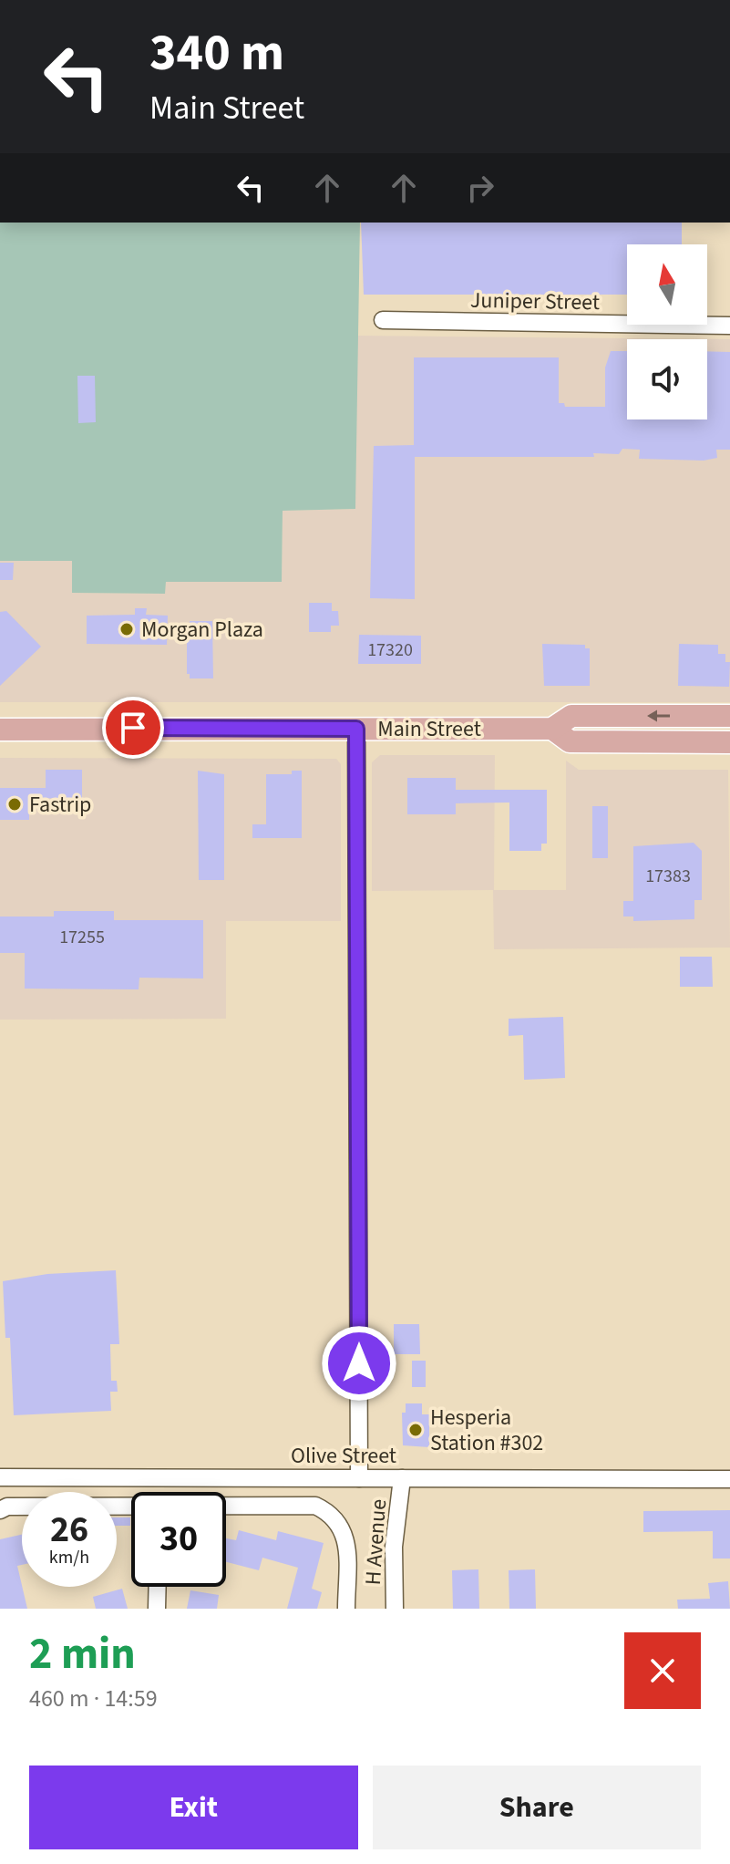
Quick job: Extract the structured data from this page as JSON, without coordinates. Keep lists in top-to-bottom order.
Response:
{
  "streets": {
    "main road": ["Main Street"],
    "street": ["Juniper Street", "Olive Street", "H Avenue"]
  },
  "crossings": [
    ["Main Street", "H Avenue"],
    ["Olive Street", "H Avenue"]
  ],
  "places": ["Morgan Plaza", "Fastrip", "Hesperia Station #302"],
  "house_numbers": ["17320", "17383", "17255"],
  "north": "top",
  "page": {
    "turn": ["340 m", "Main Street"],
    "speed": "26 km/h",
    "limit": "30",
    "heading": ["2 min", "460 m · 14:59"],
    "buttons": ["Exit", "Share"]
  }
}
